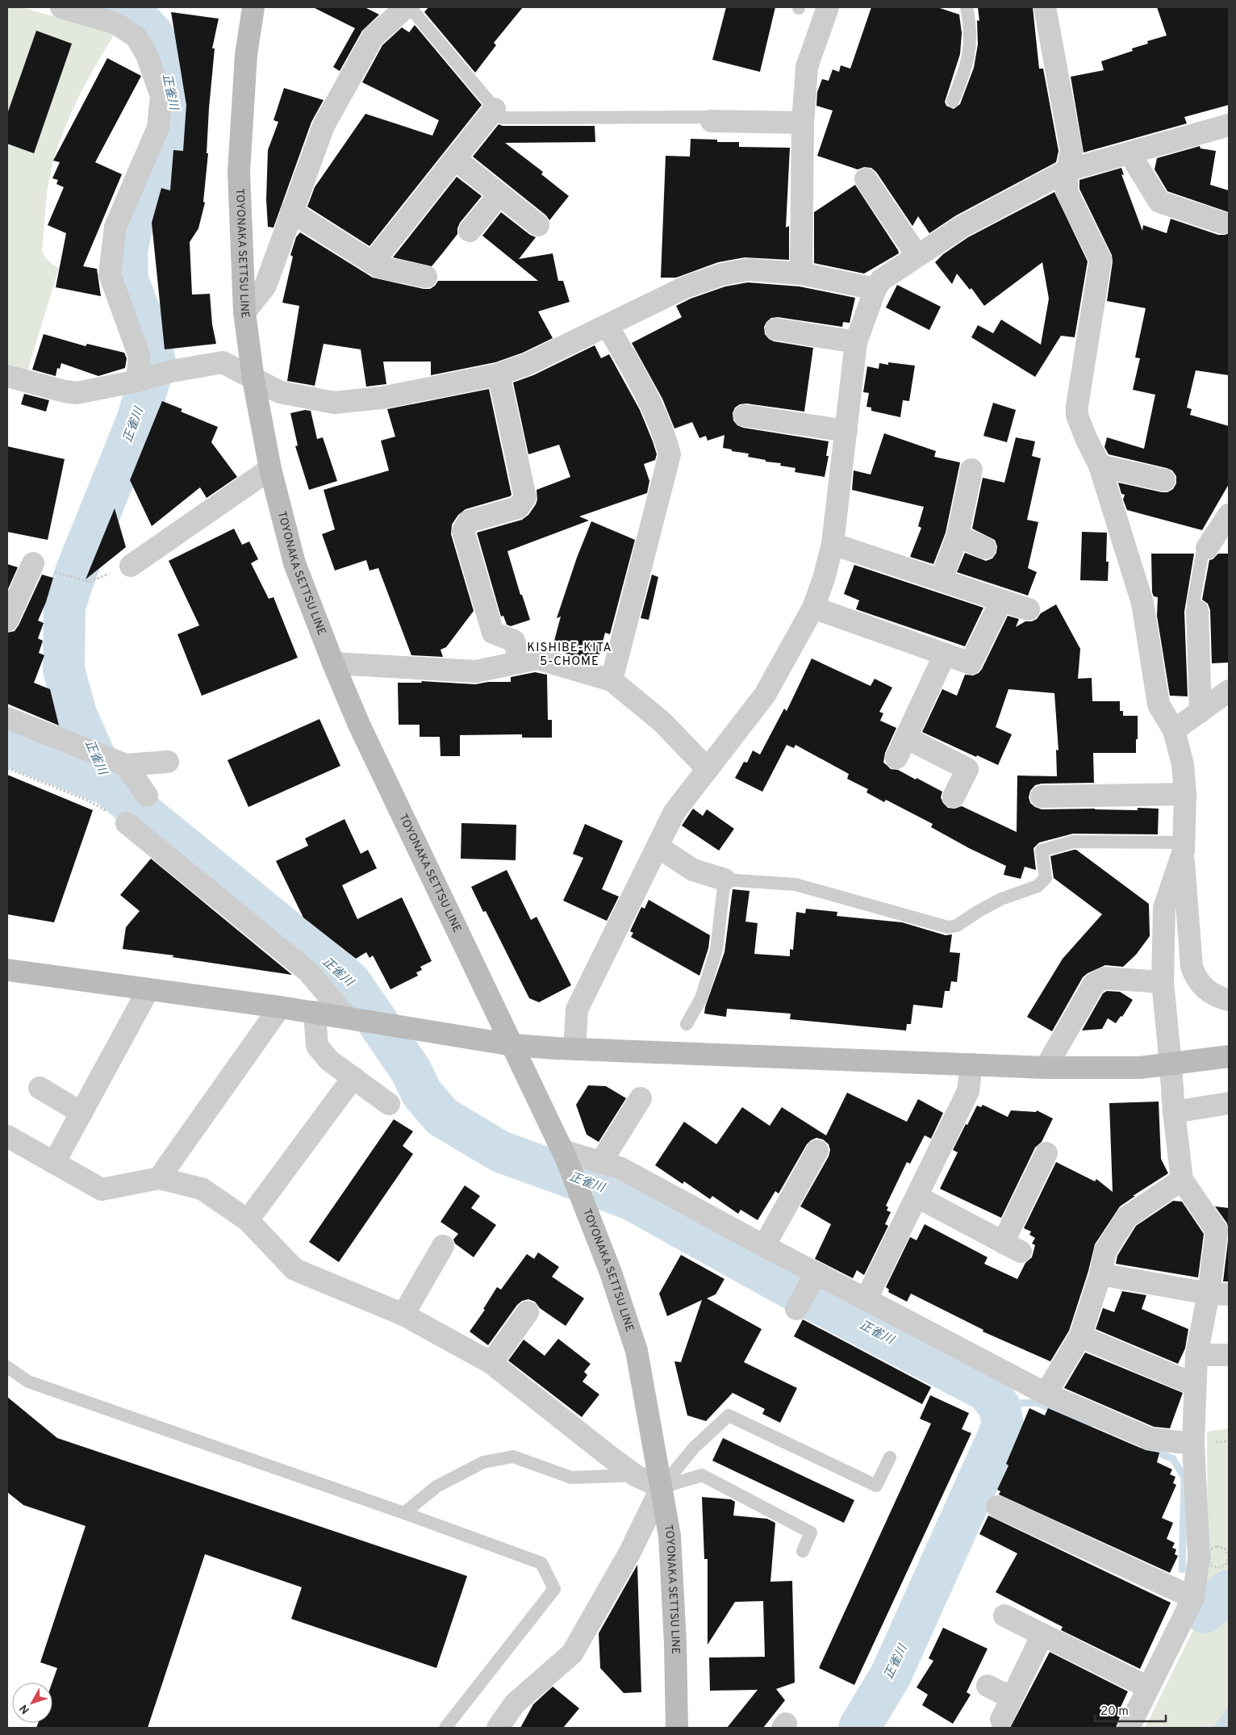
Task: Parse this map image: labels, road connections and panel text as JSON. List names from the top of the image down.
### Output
{
  "streets": {
    "main road": ["TOYONAKA SETTSU LINE"]
  },
  "districts": ["KISHIBE-KITA 5-CHOME"],
  "water": ["正雀川"],
  "scale_bar": "20 m",
  "north": "bottom left"
}
